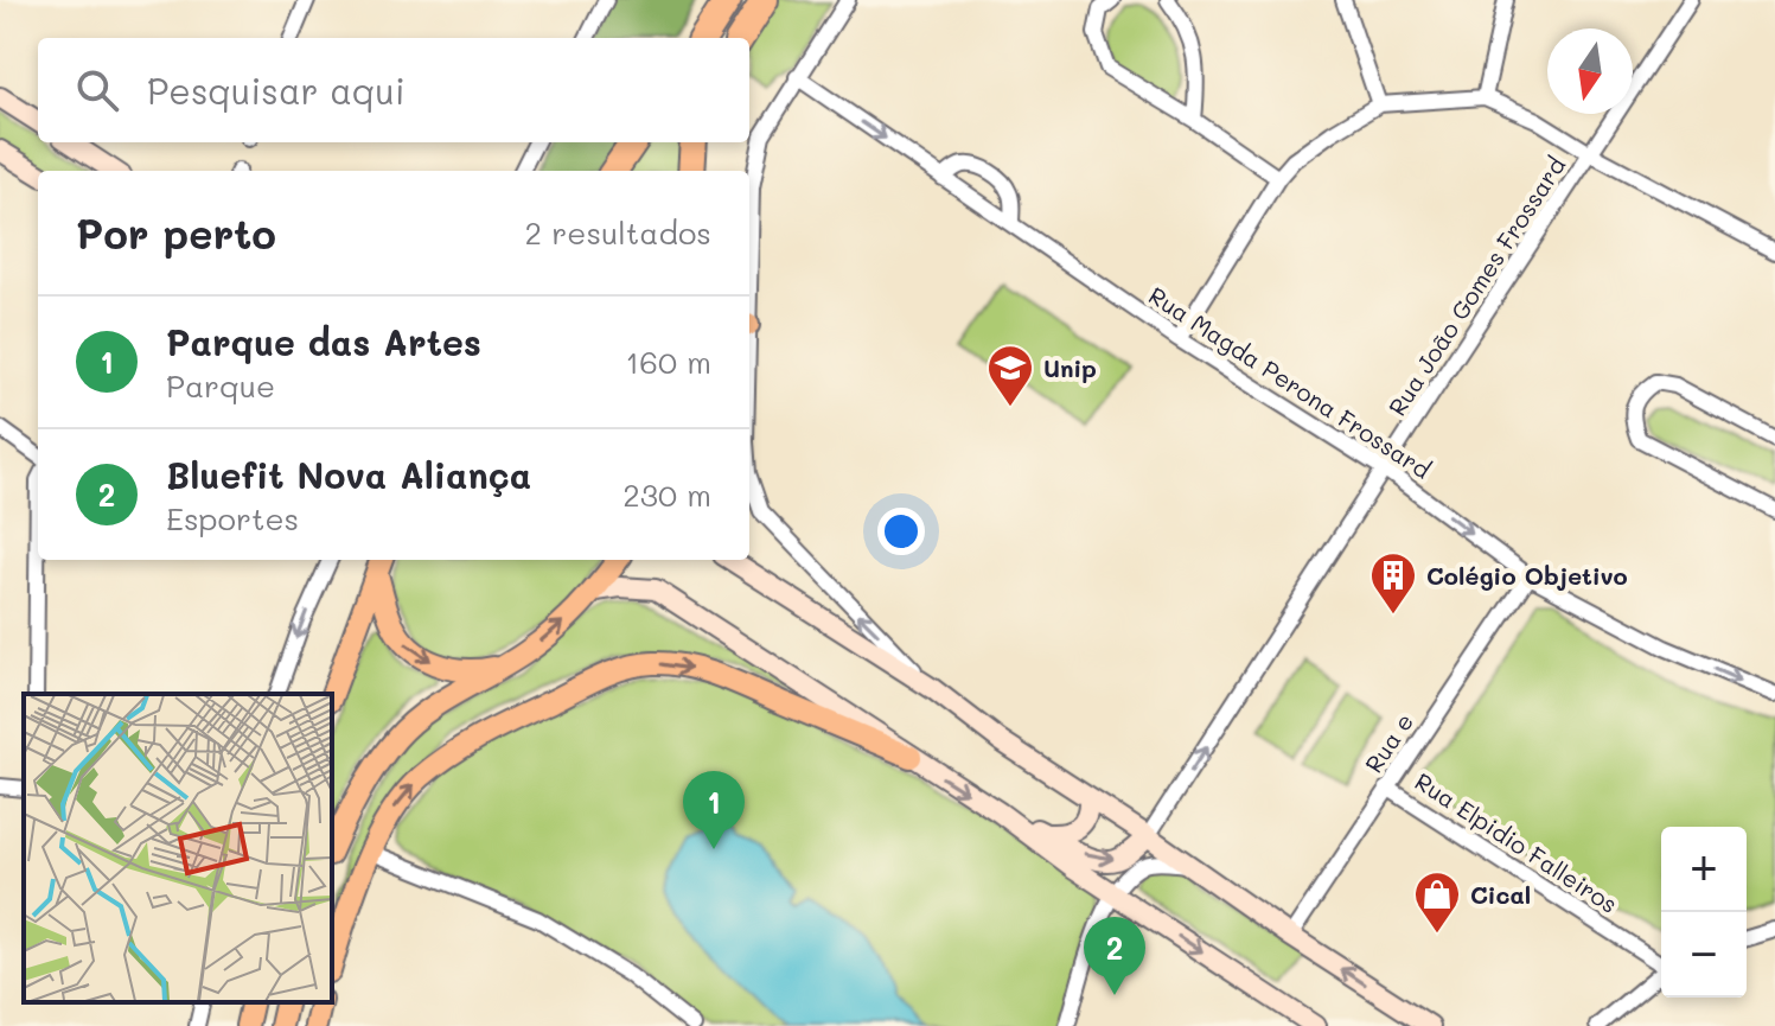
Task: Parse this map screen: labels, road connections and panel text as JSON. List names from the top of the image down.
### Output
{
  "streets": {
    "street": [
      "Rua João Gomes Frossard",
      "Rua Magda Perona Frossard",
      "Rua e",
      "Rua Elpidio Falleiros"
    ]
  },
  "crossings": [
    ["Rua João Gomes Frossard", "Rua Magda Perona Frossard"],
    ["Rua Magda Perona Frossard", "Rua e"],
    ["Rua e", "Rua Elpidio Falleiros"]
  ],
  "one_way": ["Rua João Gomes Frossard", "Rua Magda Perona Frossard"],
  "places": {
    "school or university": ["Unip"],
    "building": ["Colégio Objetivo"],
    "shop": ["Cical"]
  },
  "north": "bottom",
  "page": {
    "search": "Pesquisar aqui",
    "heading": ["Por perto", "2 resultados"],
    "list": [
      {
        "mark": "1",
        "name": "Parque das Artes",
        "note": "Parque",
        "value": "160 m"
      },
      {
        "mark": "2",
        "name": "Bluefit Nova Aliança",
        "note": "Esportes",
        "value": "230 m"
      }
    ],
    "pins": ["1", "2"],
    "map_buttons": ["+", "−"]
  }
}
